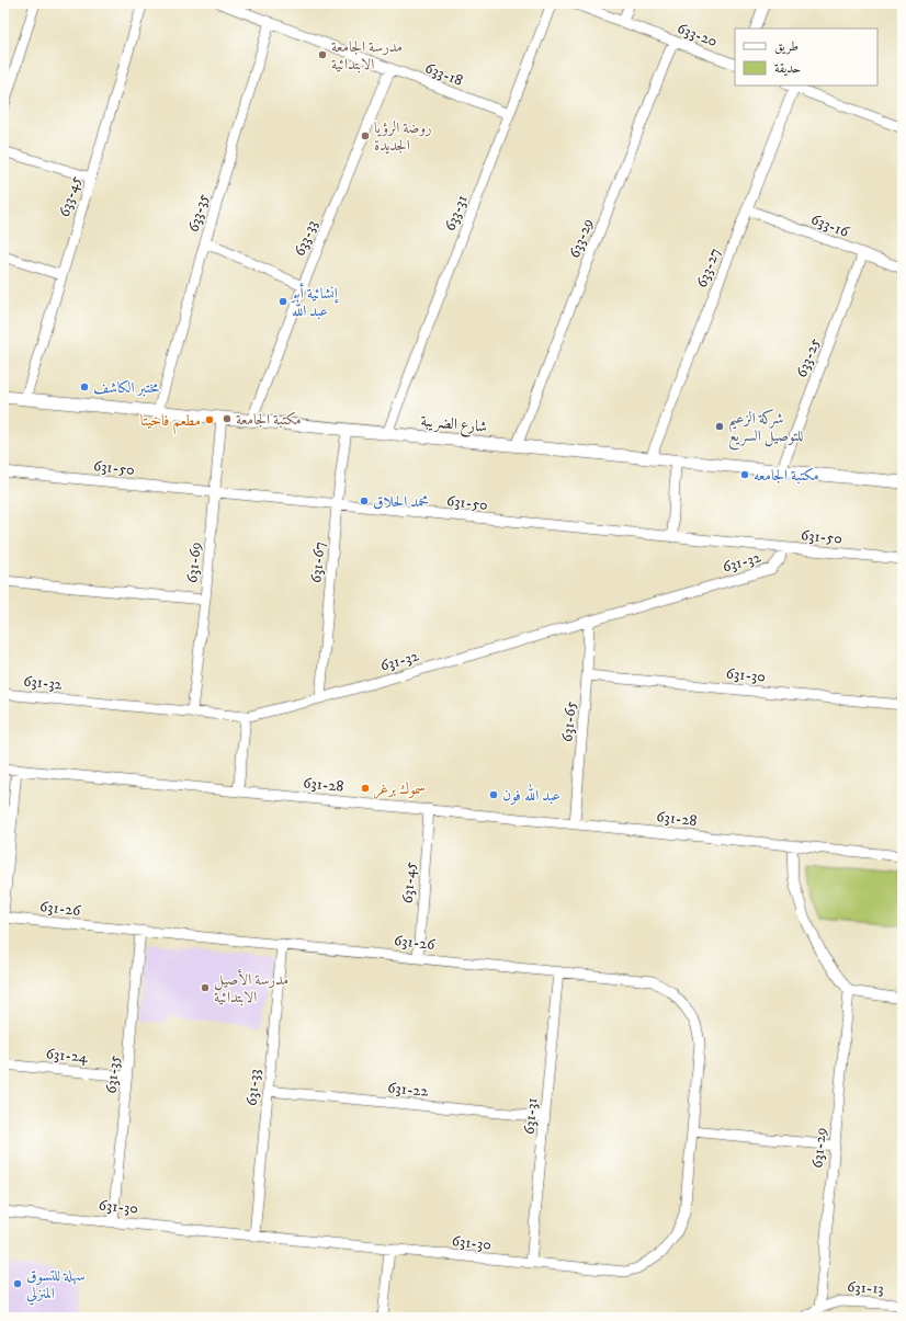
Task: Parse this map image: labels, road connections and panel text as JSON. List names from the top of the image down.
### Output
{
  "streets": {
    "street": [
      "633-20",
      "633-18",
      "633-45",
      "633-35",
      "633-31",
      "633-16",
      "633-33",
      "633-29",
      "633-27",
      "633-25",
      "شارع الضريبة",
      "631-50",
      "631-32",
      "631-69",
      "631-67",
      "631-30",
      "631-65",
      "631-28",
      "631-45",
      "631-26",
      "631-24",
      "631-35",
      "631-33",
      "631-22",
      "631-31",
      "631-29",
      "631-13"
    ]
  },
  "crossings": [
    ["633-20", "633-29"],
    ["633-18", "633-35"],
    ["633-18", "633-31"],
    ["633-18", "633-33"],
    ["633-45", "شارع الضريبة"],
    ["633-35", "شارع الضريبة"],
    ["633-31", "شارع الضريبة"],
    ["633-16", "633-27"],
    ["633-16", "633-25"],
    ["633-33", "شارع الضريبة"],
    ["633-29", "شارع الضريبة"],
    ["633-27", "شارع الضريبة"],
    ["633-25", "شارع الضريبة"],
    ["شارع الضريبة", "631-69"],
    ["شارع الضريبة", "631-67"],
    ["631-50", "631-32"],
    ["631-50", "631-69"],
    ["631-50", "631-67"],
    ["631-32", "631-69"],
    ["631-32", "631-67"],
    ["631-32", "631-65"],
    ["631-30", "631-65"],
    ["631-30", "631-26"],
    ["631-30", "631-35"],
    ["631-30", "631-33"],
    ["631-30", "631-31"],
    ["631-65", "631-28"],
    ["631-28", "631-45"],
    ["631-45", "631-26"],
    ["631-26", "631-35"],
    ["631-26", "631-33"],
    ["631-26", "631-31"],
    ["631-24", "631-35"],
    ["631-33", "631-22"],
    ["631-22", "631-31"],
    ["631-29", "631-13"]
  ],
  "places": [
    "مدرسة الجامعة الابتدائية",
    "روضة الرؤيا الجديدة",
    "إنشائية أبو عبد الله",
    "مختبر الكاشف",
    "مكتبة الجامعة",
    "مطعم فاخيتا",
    "شركة الزعيم للتوصيل السريع",
    "مكتبة الجامعه",
    "محمد الحلاق",
    "سموك برغر",
    "عبد الله فون",
    "مدرسة الأصيل الابتدائية",
    "سهلة للتسوق المنزلي"
  ],
  "legend": ["طريق", "حديقة"]
}
